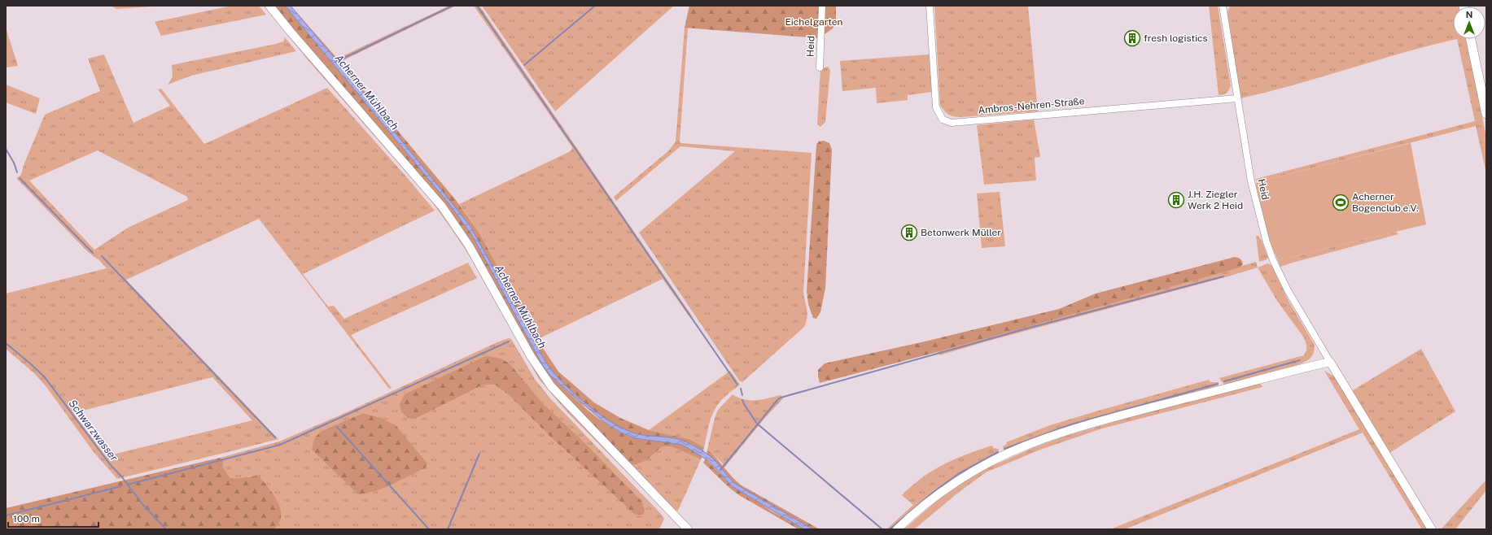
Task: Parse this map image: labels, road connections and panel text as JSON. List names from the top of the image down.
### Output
{
  "streets": {
    "street": ["Heid", "Ambros-Nehren-Straße"]
  },
  "crossings": [
    ["Heid", "Ambros-Nehren-Straße"]
  ],
  "water": ["Acherner Mühlbach", "Schwarzwasser"],
  "parks": ["Eichelgarten"],
  "places": {
    "building": ["fresh logistics", "J.H. Ziegler Werk 2 Heid", "Betonwerk Müller"],
    "sports": ["Acherner Bogenclub e.V."]
  },
  "scale_bar": "100 m",
  "north": "top"
}
